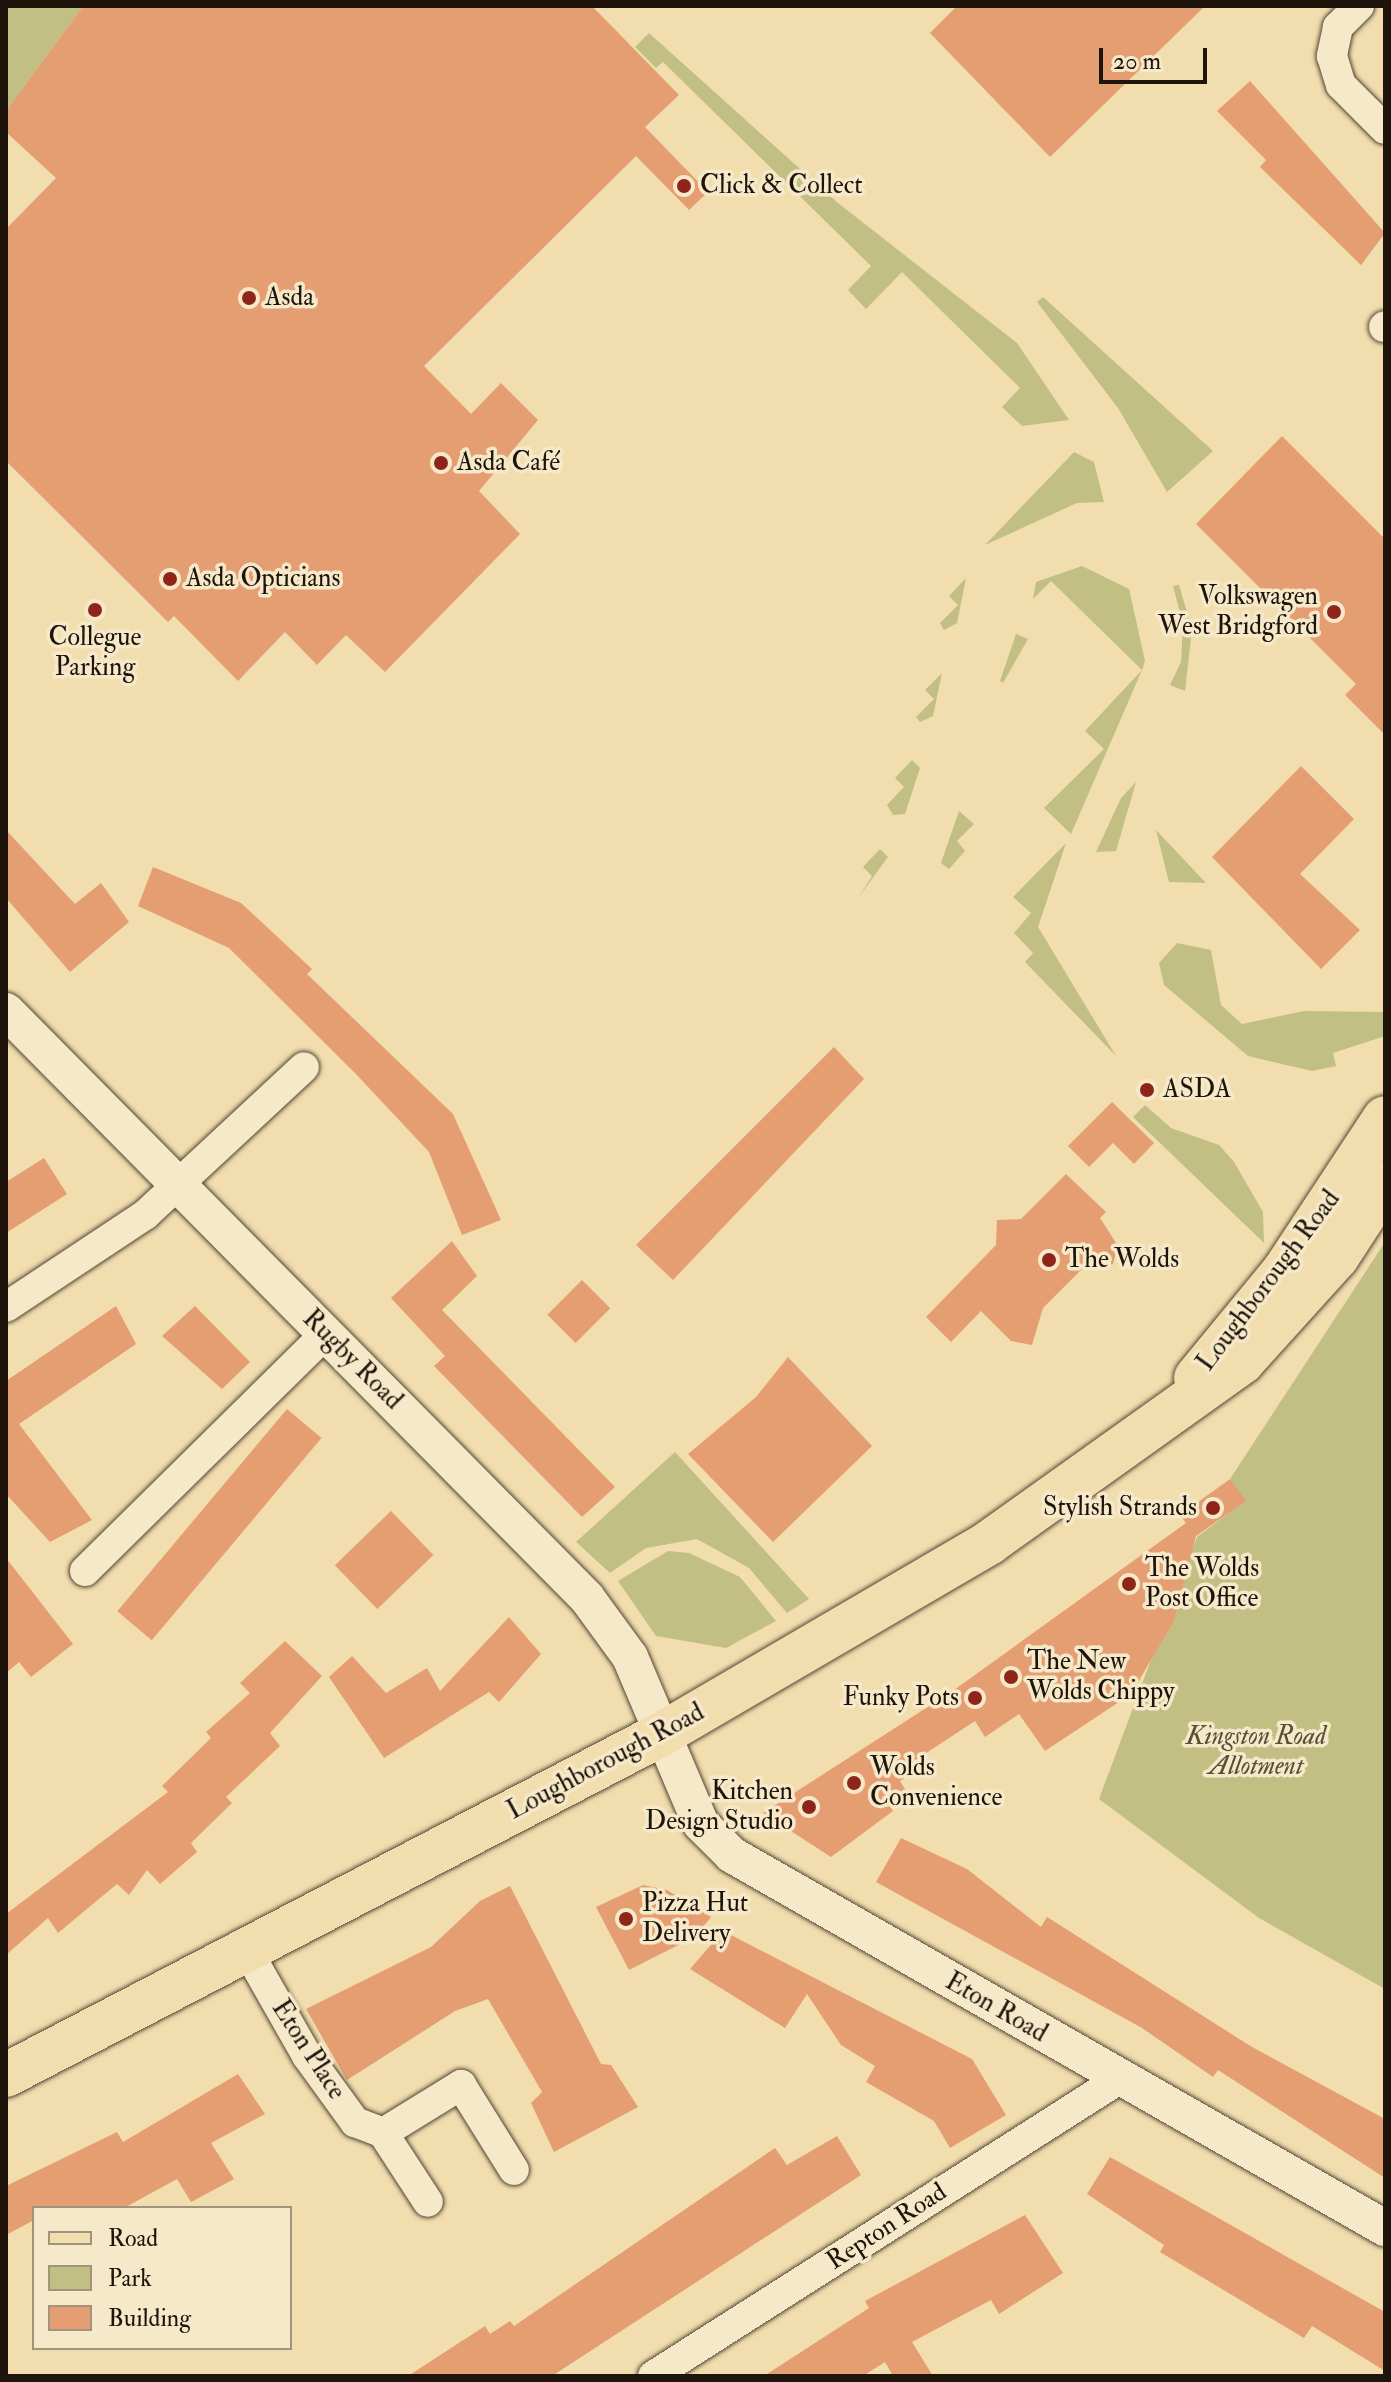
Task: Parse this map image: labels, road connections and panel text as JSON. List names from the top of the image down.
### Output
{
  "streets": {
    "main road": ["Loughborough Road"],
    "street": [
      "Rugby Road",
      "Eton Road",
      "Eton Place",
      "Repton Road"
    ]
  },
  "crossings": [
    ["Loughborough Road", "Rugby Road"],
    ["Loughborough Road", "Eton Road"],
    ["Loughborough Road", "Eton Place"],
    ["Rugby Road", "Eton Road"],
    ["Eton Road", "Repton Road"]
  ],
  "parks": ["Kingston Road Allotment"],
  "places": [
    "Click & Collect",
    "Asda",
    "Asda Café",
    "Asda Opticians",
    "Collegue Parking",
    "Volkswagen West Bridgford",
    "ASDA",
    "The Wolds",
    "Stylish Strands",
    "The Wolds Post Office",
    "The New Wolds Chippy",
    "Funky Pots",
    "Wolds Convenience",
    "Kitchen Design Studio",
    "Pizza Hut Delivery"
  ],
  "legend": ["Road", "Park", "Building"],
  "scale_bar": "20 m"
}
